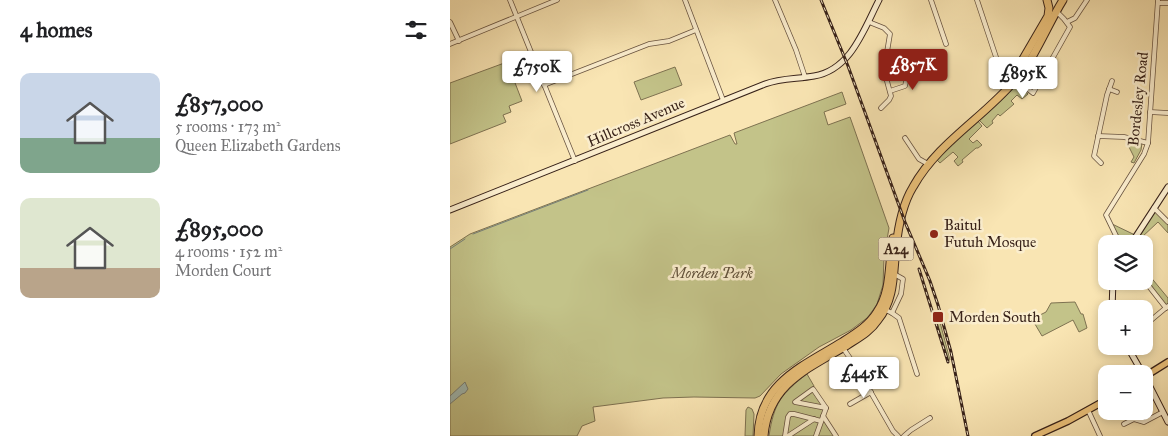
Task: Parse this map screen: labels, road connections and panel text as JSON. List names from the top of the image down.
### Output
{
  "streets": {
    "highway": ["A24"],
    "street": ["Bordesley Road", "Hillcross Avenue"]
  },
  "parks": ["Morden Park"],
  "places": {
    "other": ["Baitul Futuh Mosque"],
    "transit": ["Morden South"]
  },
  "page": {
    "heading": "4 homes",
    "price": [
      "£857K",
      "£750K",
      "£895K",
      "£445K"
    ],
    "list": [
      {
        "name": "£857,000",
        "note": "5 rooms · 173 m² · Queen Elizabeth Gardens"
      },
      {
        "name": "£895,000",
        "note": "4 rooms · 152 m² · Morden Court"
      }
    ],
    "map_buttons": ["+", "−"]
  }
}
